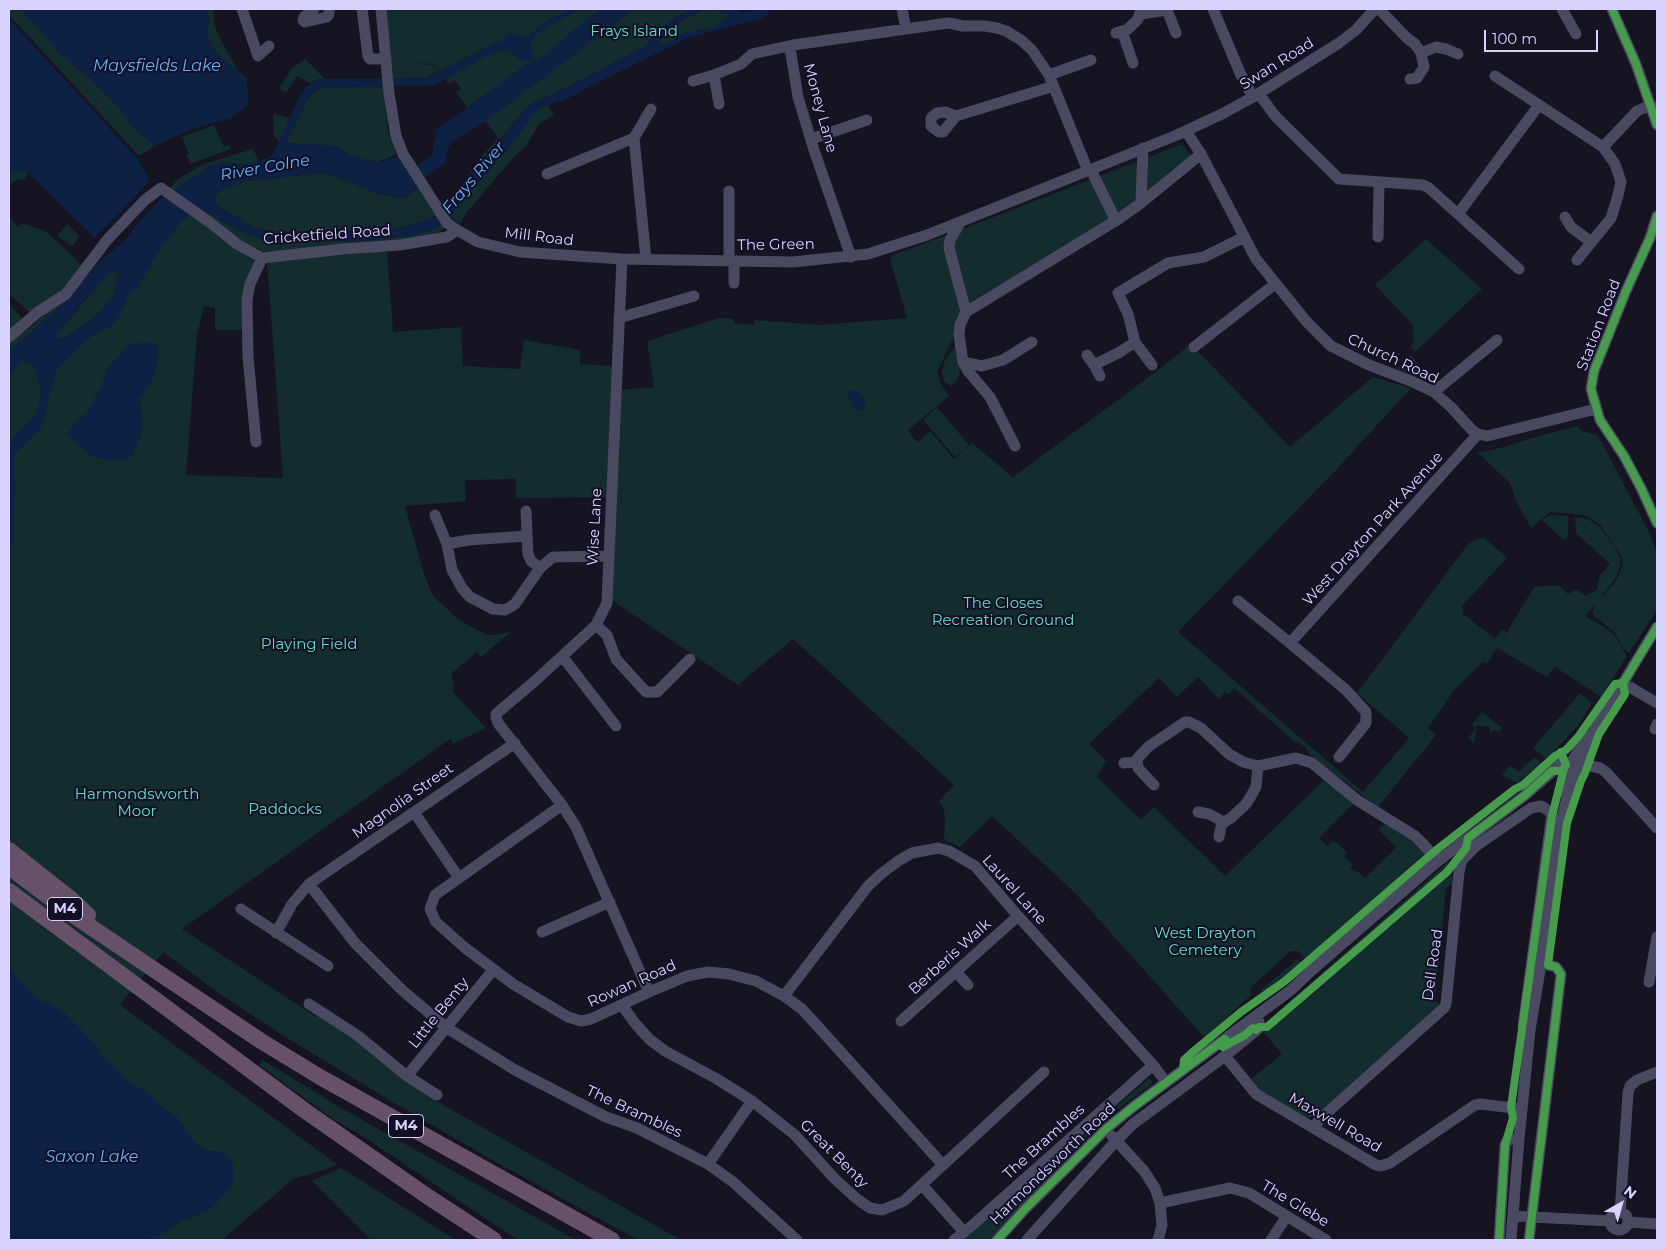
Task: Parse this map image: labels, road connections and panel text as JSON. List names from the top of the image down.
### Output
{
  "streets": {
    "highway": ["M4"],
    "street": [
      "Swan Road",
      "Money Lane",
      "Cricketfield Road",
      "Mill Road",
      "The Green",
      "Station Road",
      "Church Road",
      "Wise Lane",
      "West Drayton Park Avenue",
      "Magnolia Street",
      "Laurel Lane",
      "Berberis Walk",
      "Dell Road",
      "Rowan Road",
      "Little Benty",
      "The Brambles",
      "Maxwell Road",
      "Great Benty",
      "Harmondsworth Road",
      "The Glebe"
    ]
  },
  "crossings": [
    ["Swan Road", "The Green"],
    ["Swan Road", "Church Road"],
    ["Money Lane", "The Green"],
    ["Cricketfield Road", "Mill Road"],
    ["Mill Road", "The Green"],
    ["Mill Road", "Wise Lane"],
    ["The Green", "Church Road"],
    ["The Green", "Wise Lane"],
    ["Church Road", "West Drayton Park Avenue"],
    ["Wise Lane", "Magnolia Street"],
    ["Laurel Lane", "Berberis Walk"],
    ["Laurel Lane", "Rowan Road"],
    ["Laurel Lane", "The Brambles"],
    ["Laurel Lane", "Harmondsworth Road"],
    ["Dell Road", "Maxwell Road"],
    ["Dell Road", "Harmondsworth Road"],
    ["Rowan Road", "Little Benty"],
    ["Rowan Road", "Great Benty"],
    ["Little Benty", "The Brambles"]
  ],
  "water": [
    "Maysfields Lake",
    "River Colne",
    "Frays River",
    "Saxon Lake"
  ],
  "parks": [
    "Frays Island",
    "The Closes Recreation Ground",
    "Playing Field",
    "Harmondsworth Moor",
    "Paddocks",
    "West Drayton Cemetery"
  ],
  "scale_bar": "100 m",
  "north": "top right"
}
